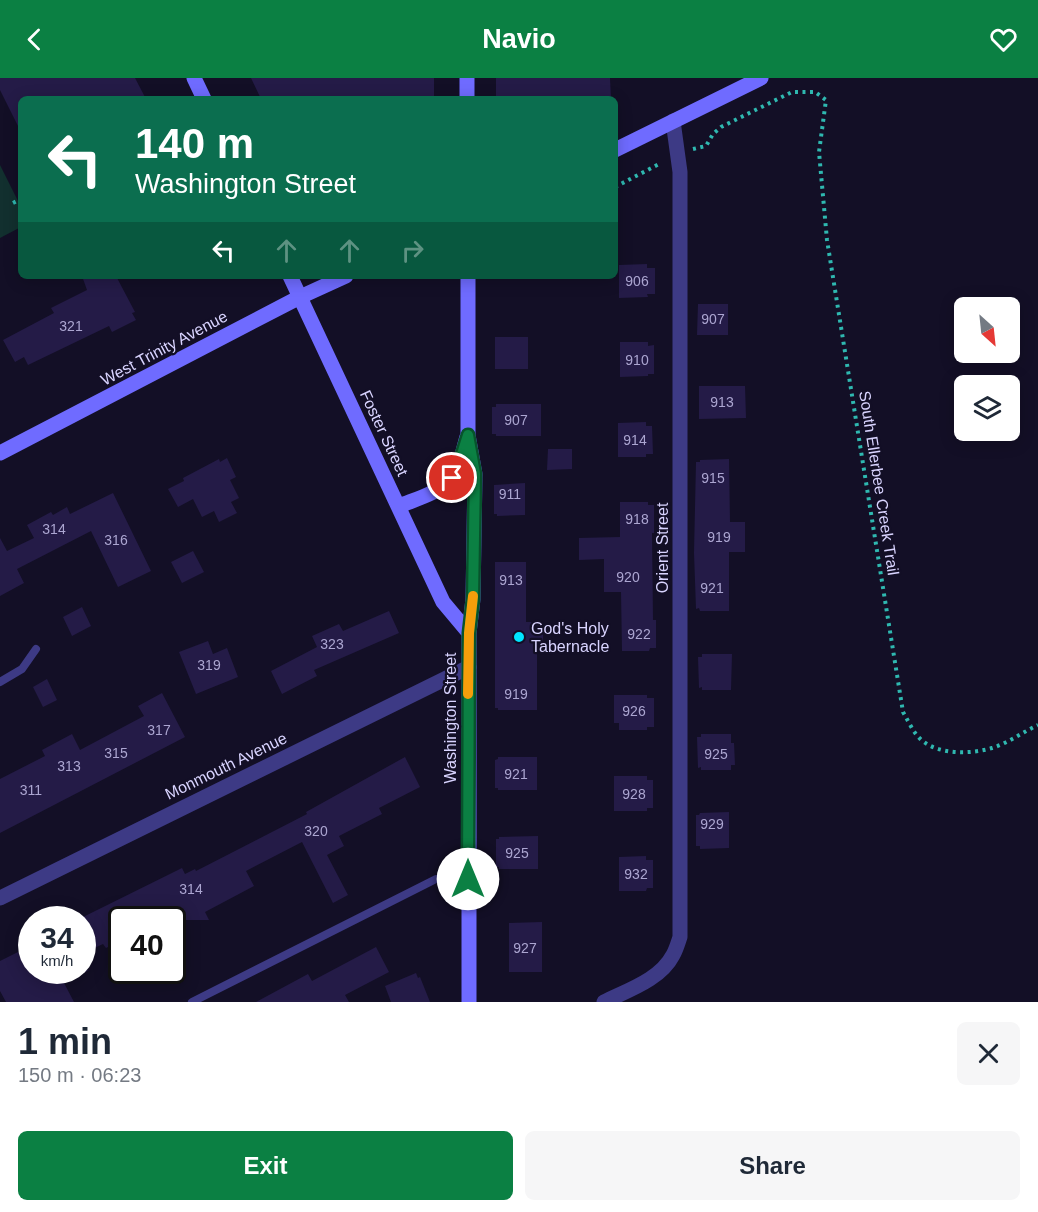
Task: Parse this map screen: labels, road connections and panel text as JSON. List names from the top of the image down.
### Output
{
  "streets": {
    "street": [
      "West Trinity Avenue",
      "Foster Street",
      "Orient Street",
      "Washington Street",
      "Monmouth Avenue"
    ],
    "path": ["South Ellerbee Creek Trail"]
  },
  "crossings": [
    ["West Trinity Avenue", "Foster Street"],
    ["Foster Street", "Washington Street"],
    ["Washington Street", "Monmouth Avenue"]
  ],
  "places": ["God's Holy Tabernacle"],
  "house_numbers": [
    "906",
    "907",
    "321",
    "910",
    "913",
    "907",
    "914",
    "915",
    "911",
    "918",
    "314",
    "919",
    "316",
    "920",
    "913",
    "921",
    "922",
    "323",
    "319",
    "919",
    "926",
    "317",
    "315",
    "925",
    "313",
    "921",
    "311",
    "928",
    "929",
    "320",
    "925",
    "932",
    "314",
    "927"
  ],
  "north": "bottom right",
  "page": {
    "header": "Navio",
    "turn": ["140 m", "Washington Street"],
    "speed": "34 km/h",
    "limit": "40",
    "heading": ["1 min", "150 m · 06:23"],
    "buttons": ["Exit", "Share"]
  }
}
